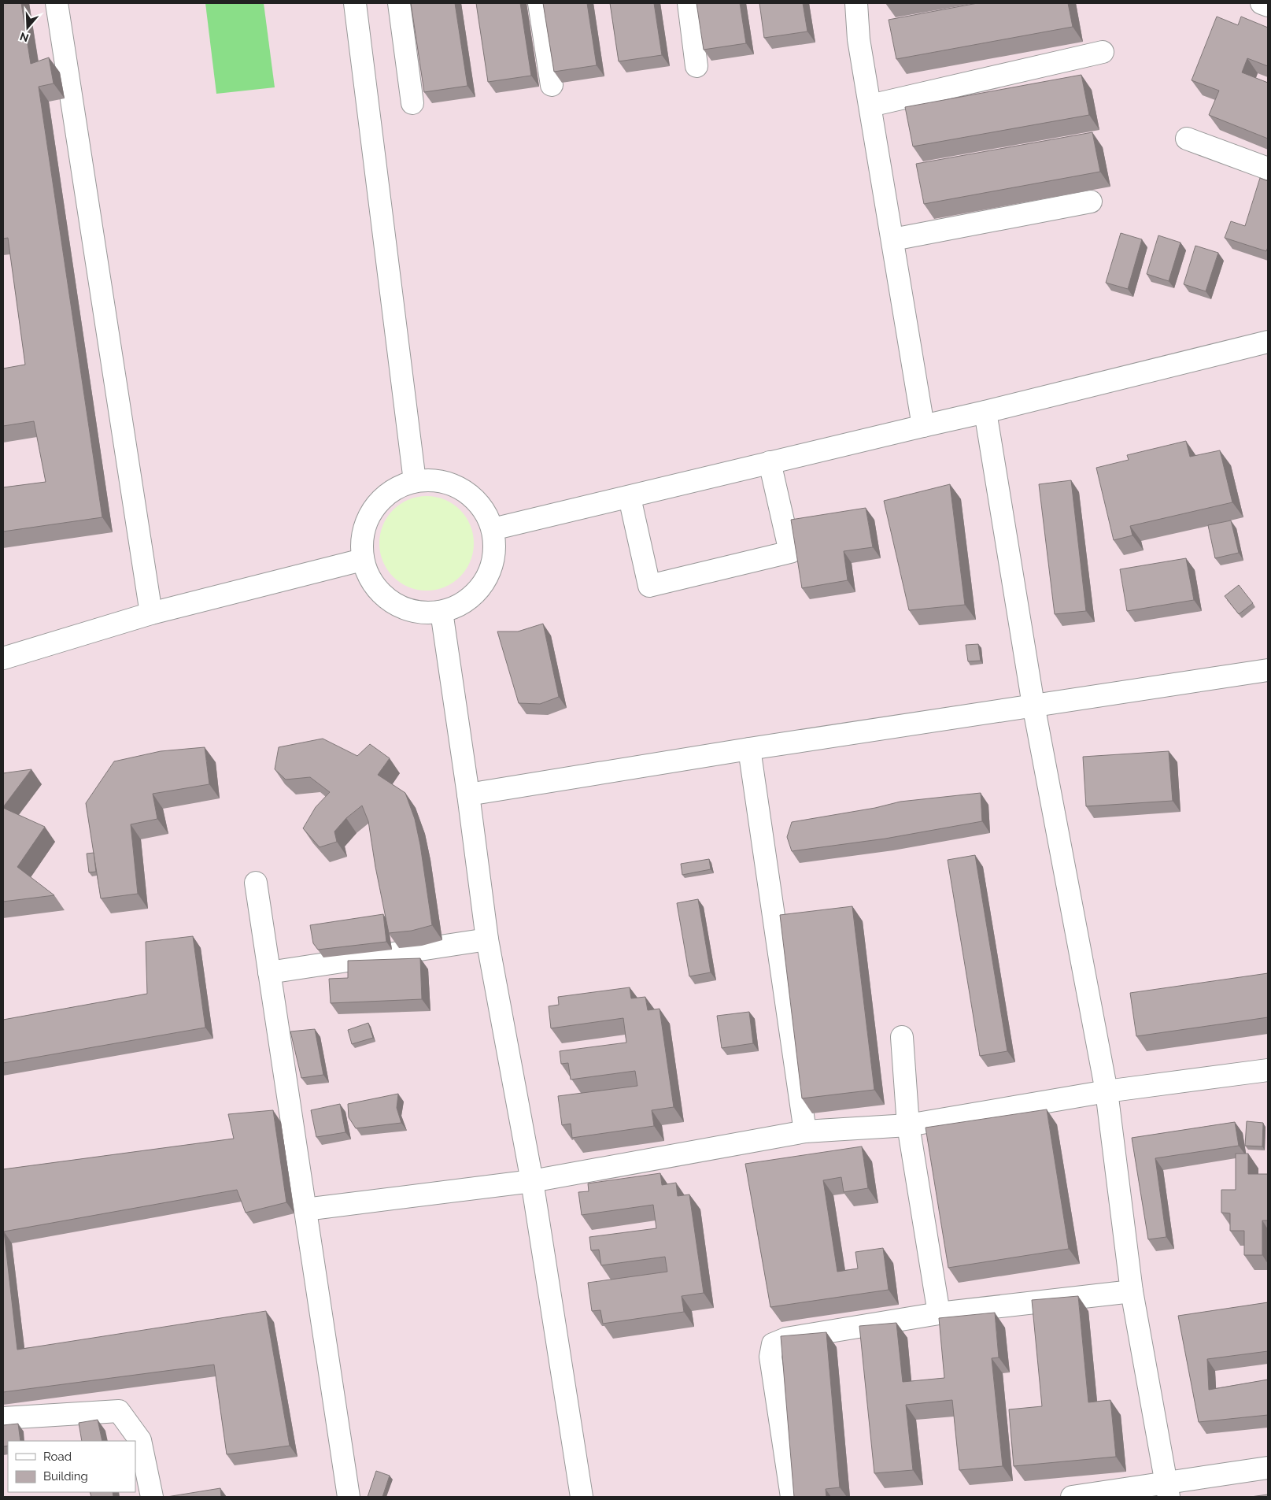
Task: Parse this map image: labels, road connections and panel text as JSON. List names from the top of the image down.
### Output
{
  "legend": ["Road", "Building"],
  "north": "bottom"
}
